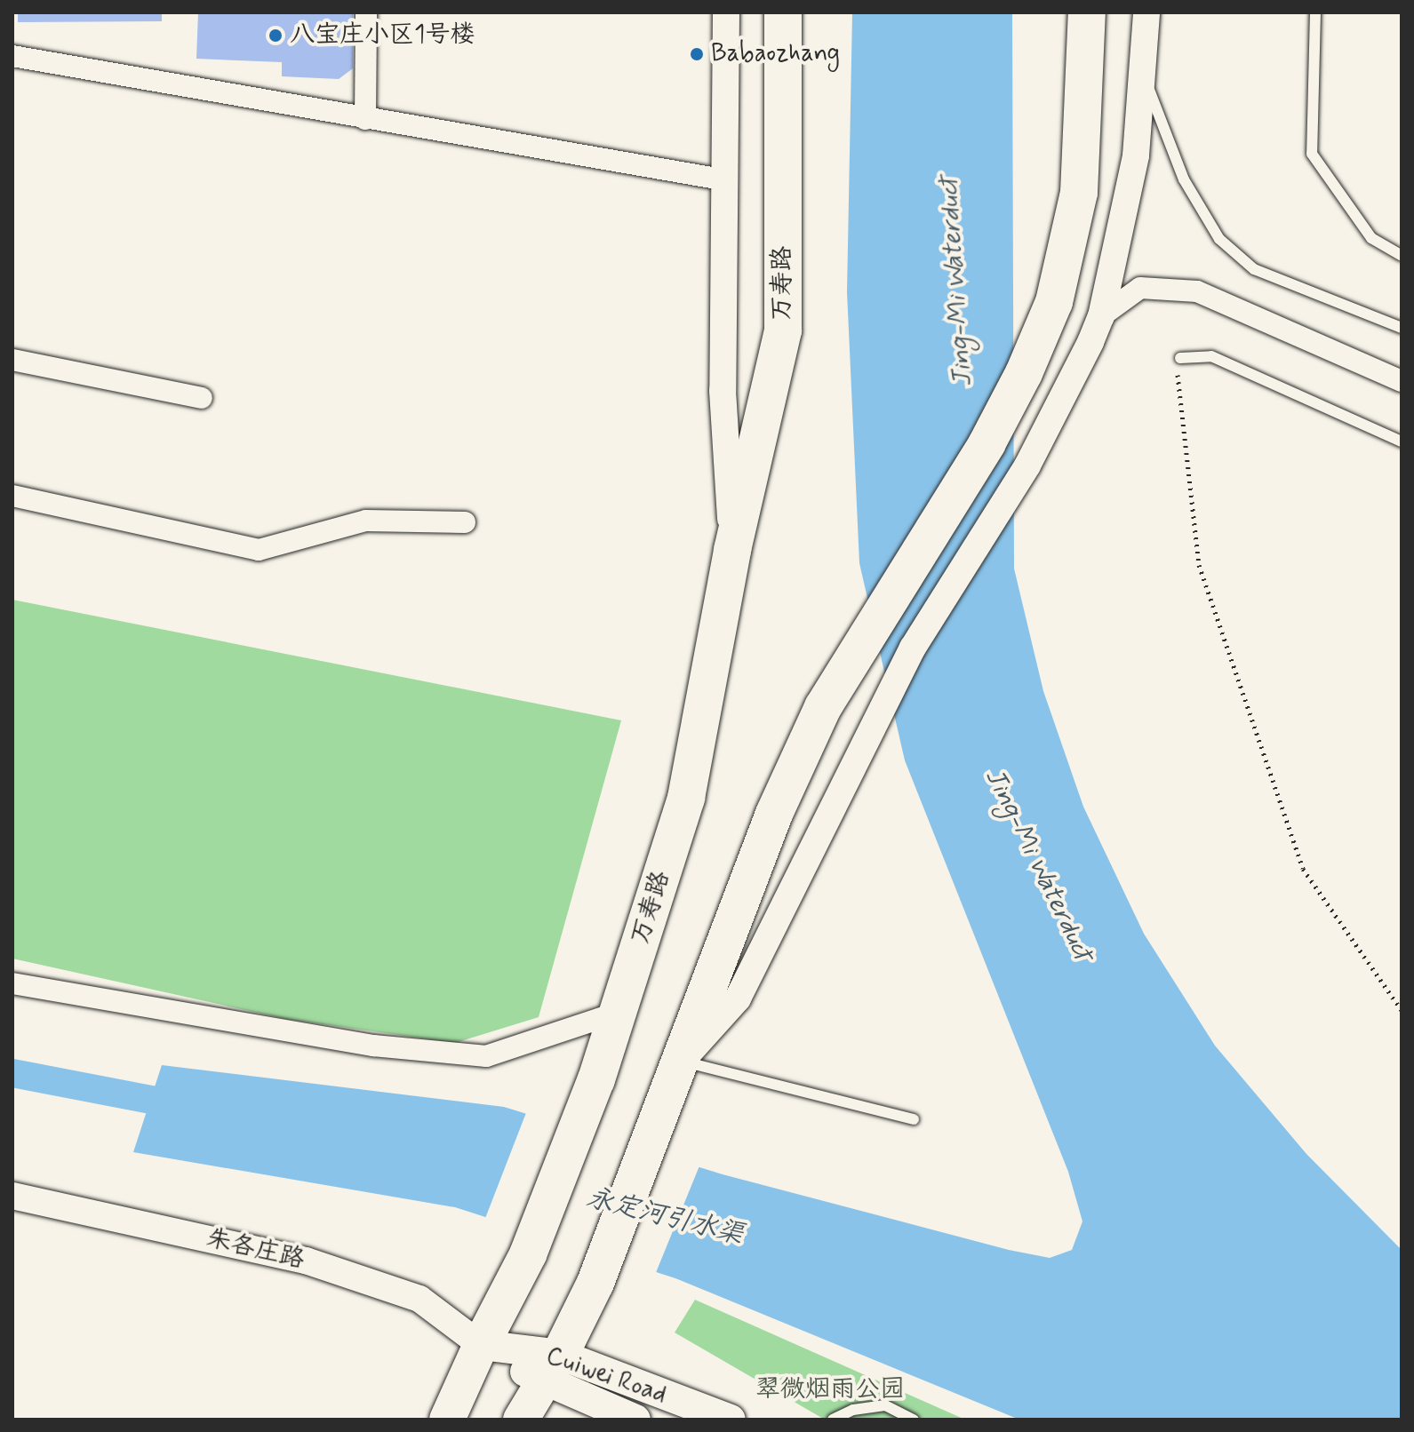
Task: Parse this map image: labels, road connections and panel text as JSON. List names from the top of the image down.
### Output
{
  "streets": {
    "highway": ["万寿路"],
    "main road": ["Cuiwei Road"],
    "street": ["朱各庄路"]
  },
  "crossings": [
    ["万寿路", "朱各庄路"],
    ["万寿路", "Cuiwei Road"],
    ["朱各庄路", "Cuiwei Road"]
  ],
  "water": ["Jing-Mi Waterduct", "永定河引水渠"],
  "parks": ["翠微烟雨公园"],
  "places": ["八宝庄小区1号楼", "Babaozhang"]
}
